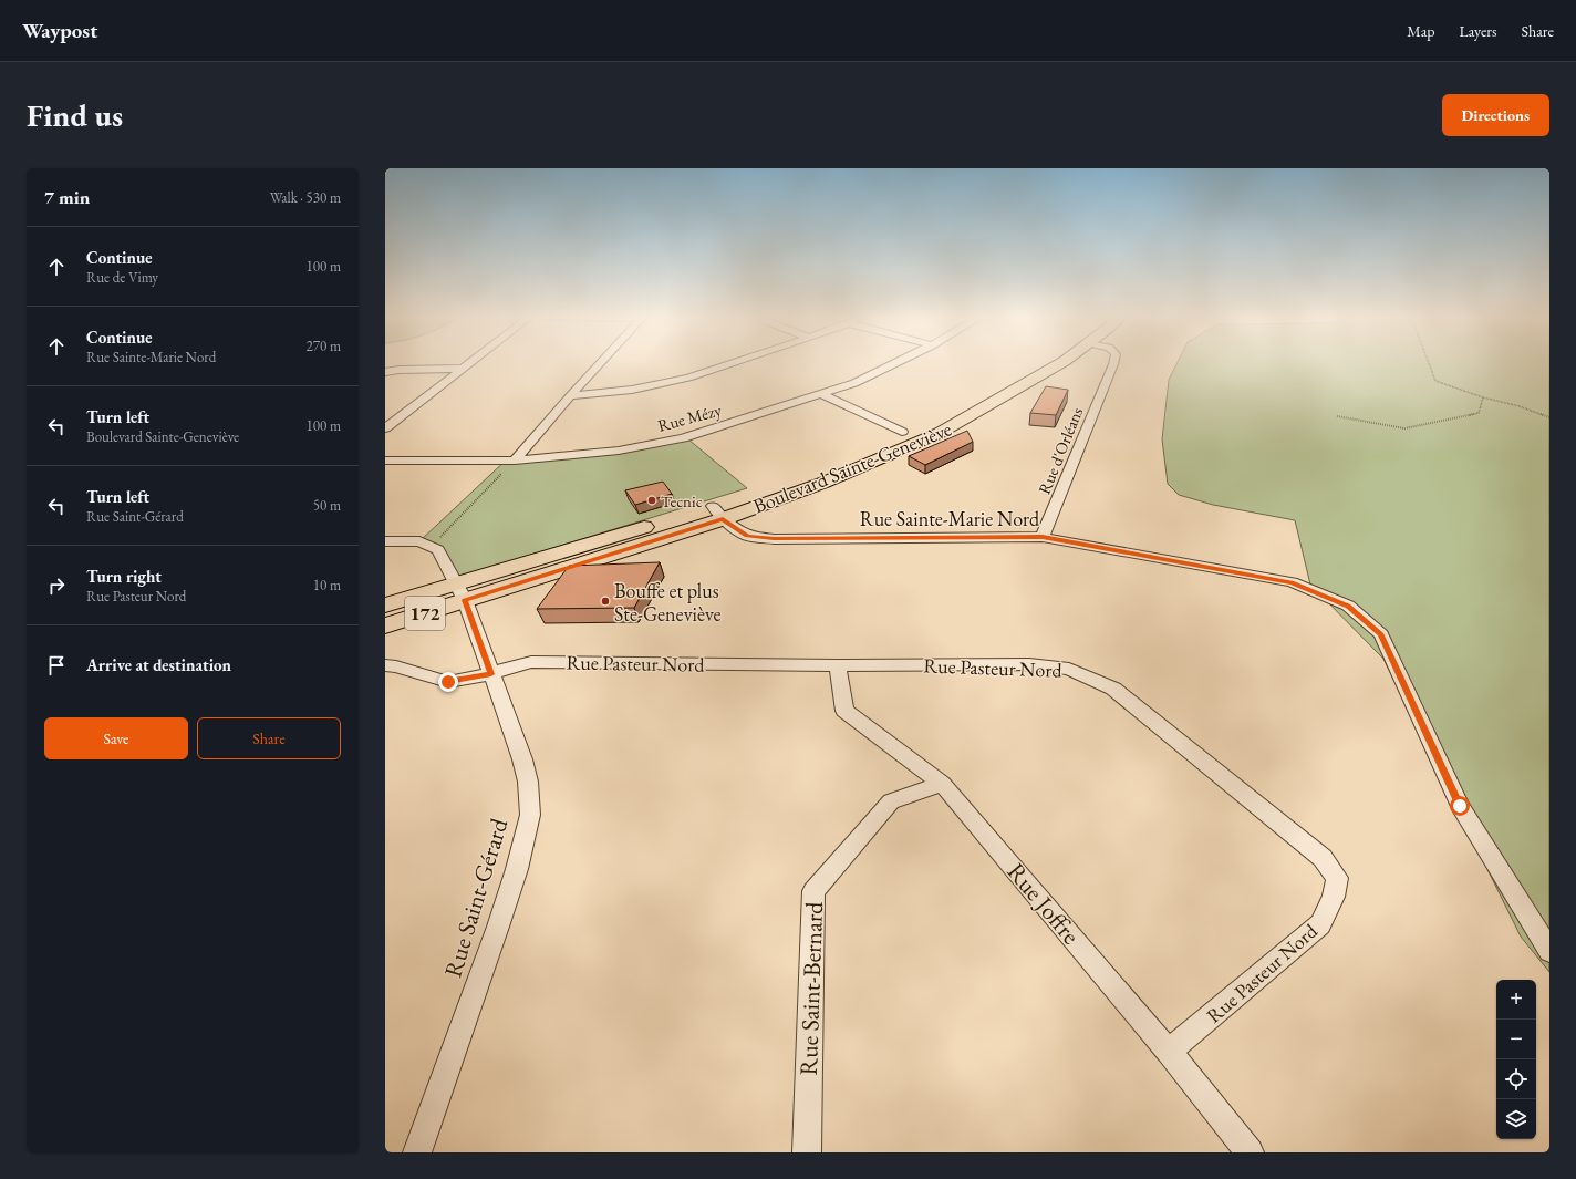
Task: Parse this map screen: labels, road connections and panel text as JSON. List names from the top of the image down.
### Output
{
  "streets": {
    "main road": ["Boulevard Sainte-Geneviève", "172"],
    "street": [
      "Rue Mézy",
      "Rue d'Orléans",
      "Rue Sainte-Marie Nord",
      "Rue Pasteur Nord",
      "Rue Saint-Gérard",
      "Rue Joffre",
      "Rue Saint-Bernard"
    ]
  },
  "crossings": [
    ["Rue d'Orléans", "Rue Sainte-Marie Nord"],
    ["Boulevard Sainte-Geneviève", "Rue Sainte-Marie Nord"],
    ["Boulevard Sainte-Geneviève", "Rue Saint-Gérard"],
    ["Rue Pasteur Nord", "Rue Saint-Gérard"],
    ["Rue Pasteur Nord", "Rue Joffre"],
    ["Rue Joffre", "Rue Saint-Bernard"]
  ],
  "places": ["Tecnic", "Bouffe et plus Ste-Geneviève"],
  "page": {
    "header": "Waypost",
    "nav": ["Map", "Layers", "Share"],
    "buttons": [
      "Directions",
      ["Save", "Share"]
    ],
    "title": "Find us",
    "heading": ["7 min", "Walk · 530 m"],
    "list": [
      ["Continue", "Rue de Vimy", "100 m"],
      ["Continue", "Rue Sainte-Marie Nord", "270 m"],
      ["Turn left", "Boulevard Sainte-Geneviève", "100 m"],
      ["Turn left", "Rue Saint-Gérard", "50 m"],
      ["Turn right", "Rue Pasteur Nord", "10 m"],
      "Arrive at destination"
    ],
    "map_buttons": ["+", "−"]
  }
}
